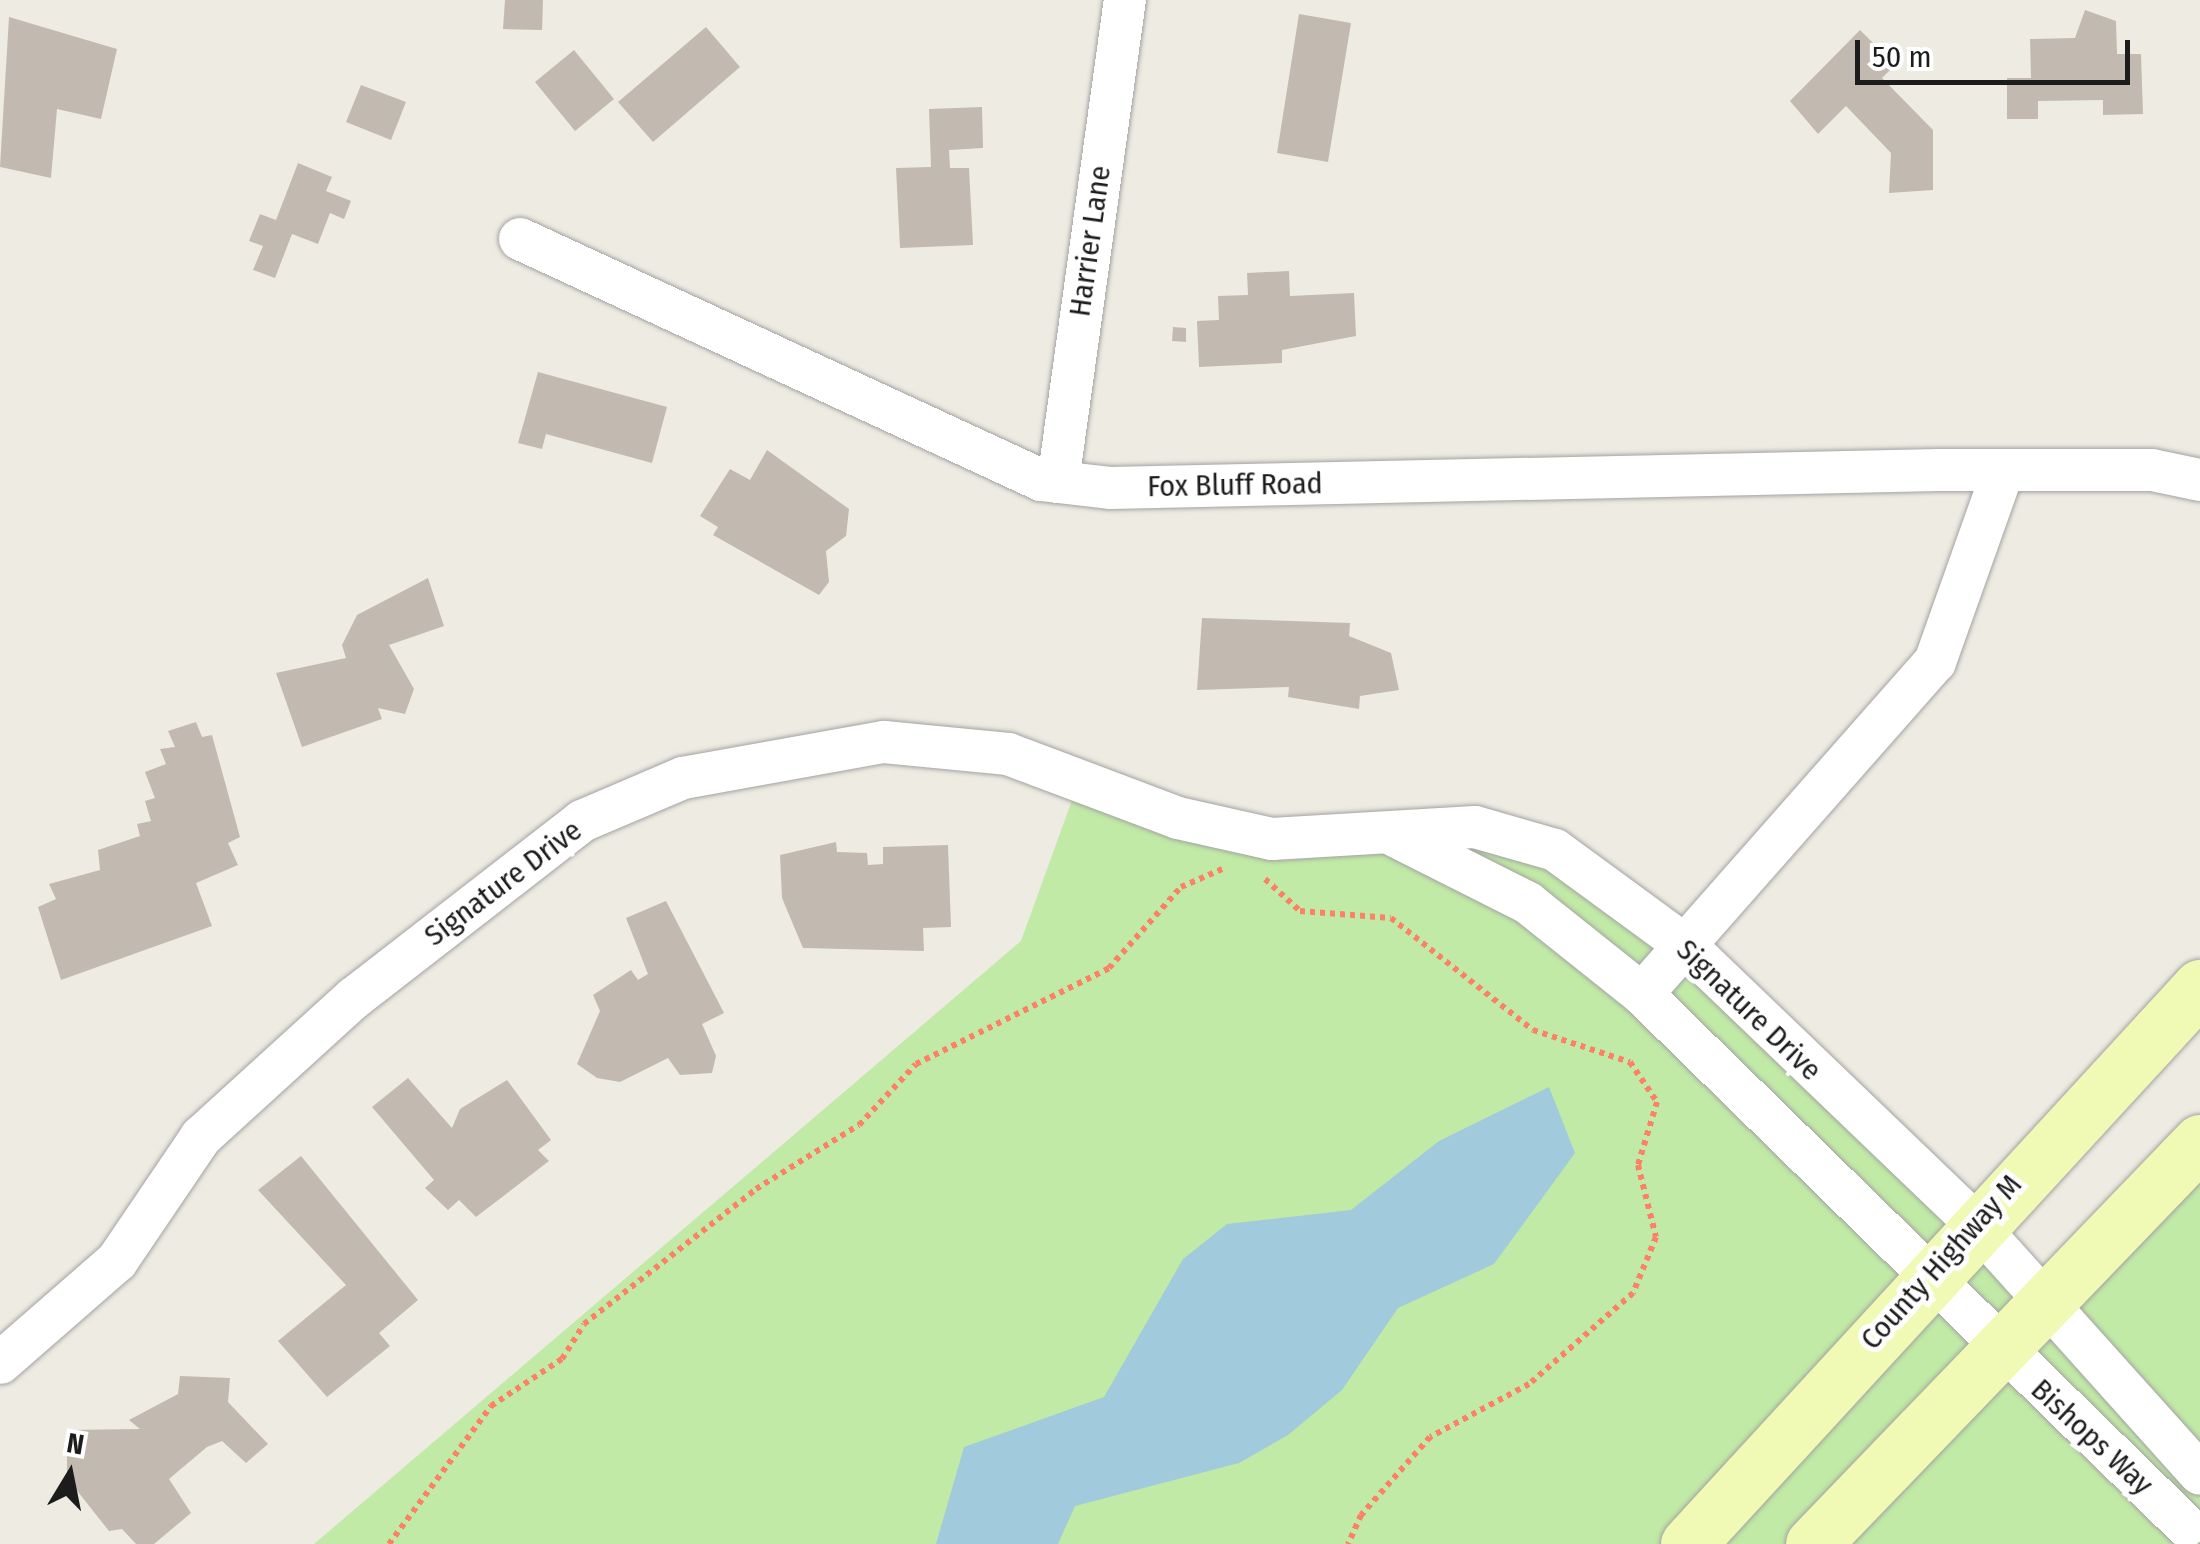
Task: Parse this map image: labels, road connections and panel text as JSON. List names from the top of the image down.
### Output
{
  "streets": {
    "main road": ["County Highway M"],
    "street": [
      "Harrier Lane",
      "Fox Bluff Road",
      "Signature Drive",
      "Bishops Way"
    ]
  },
  "crossings": [
    ["Harrier Lane", "Fox Bluff Road"],
    ["Signature Drive", "County Highway M"],
    ["Signature Drive", "Bishops Way"]
  ],
  "scale_bar": "50 m",
  "north": "top"
}
